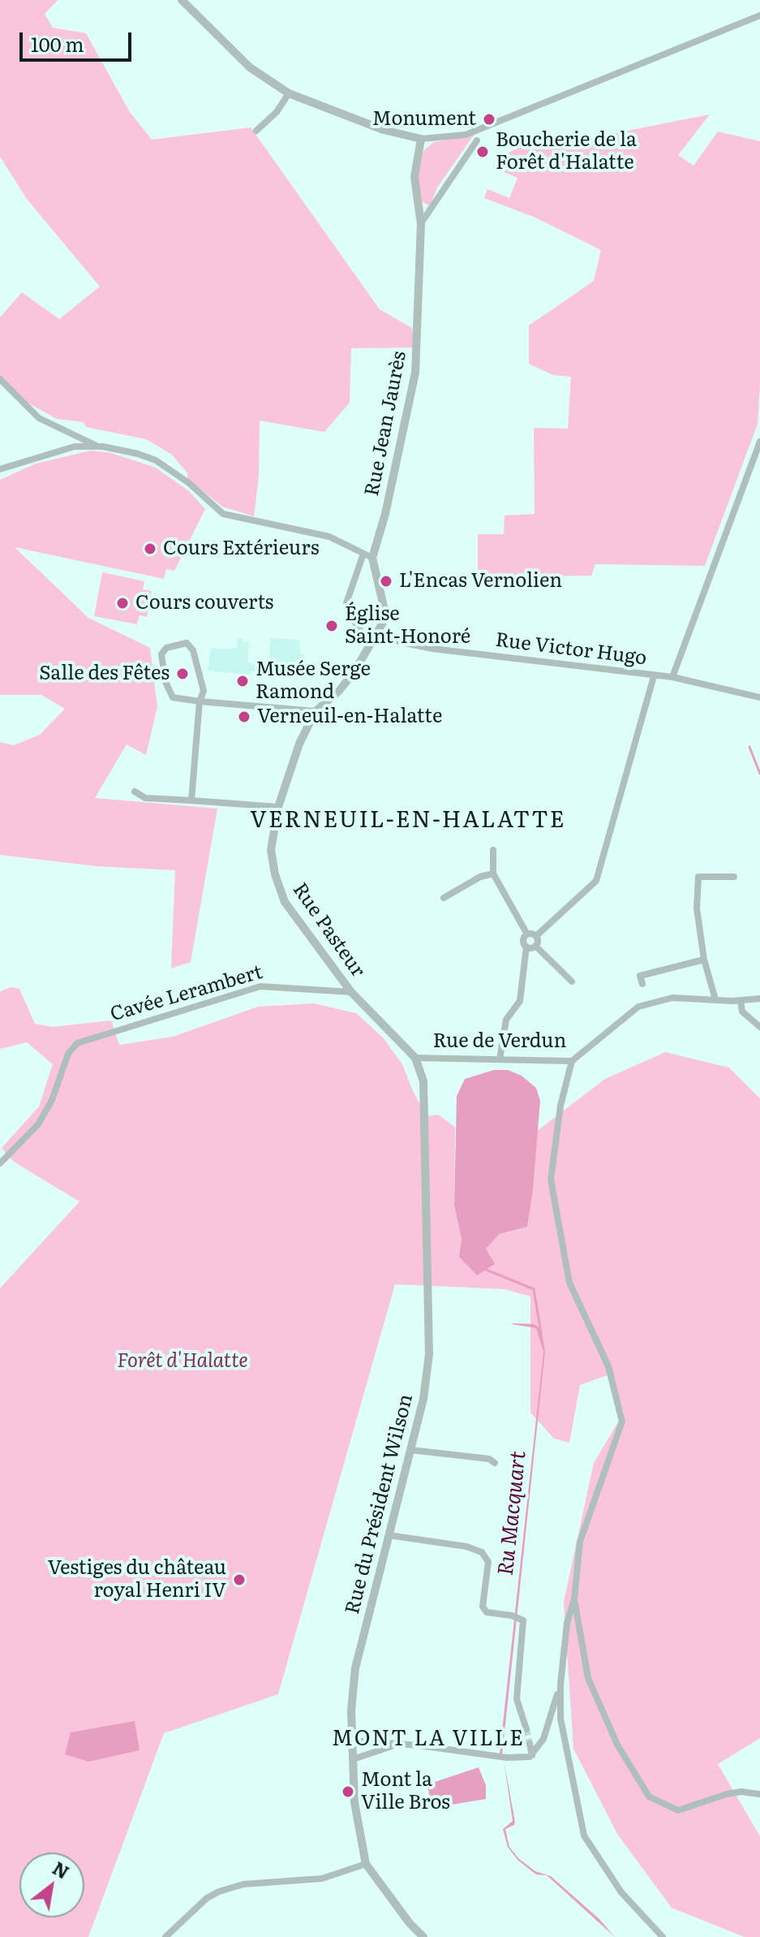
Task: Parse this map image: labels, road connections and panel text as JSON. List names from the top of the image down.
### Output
{
  "streets": {
    "street": [
      "Rue Jean Jaurès",
      "Rue Victor Hugo",
      "Rue Pasteur",
      "Cavée Lerambert",
      "Rue de Verdun",
      "Rue du Président Wilson"
    ]
  },
  "crossings": [
    ["Rue Victor Hugo", "Rue Pasteur"],
    ["Rue Pasteur", "Cavée Lerambert"],
    ["Rue Pasteur", "Rue de Verdun"],
    ["Rue Pasteur", "Rue du Président Wilson"],
    ["Rue de Verdun", "Rue du Président Wilson"]
  ],
  "districts": ["VERNEUIL-EN-HALATTE", "MONT LA VILLE"],
  "water": ["Ru Macquart"],
  "parks": ["Forêt d'Halatte"],
  "places": [
    "Monument",
    "Boucherie de la Forêt d'Halatte",
    "Cours Extérieurs",
    "L'Encas Vernolien",
    "Cours couverts",
    "Église Saint-Honoré",
    "Salle des Fêtes",
    "Musée Serge Ramond",
    "Verneuil-en-Halatte",
    "Vestiges du château royal Henri IV",
    "Mont la Ville Bros"
  ],
  "scale_bar": "100 m",
  "north": "top right"
}
